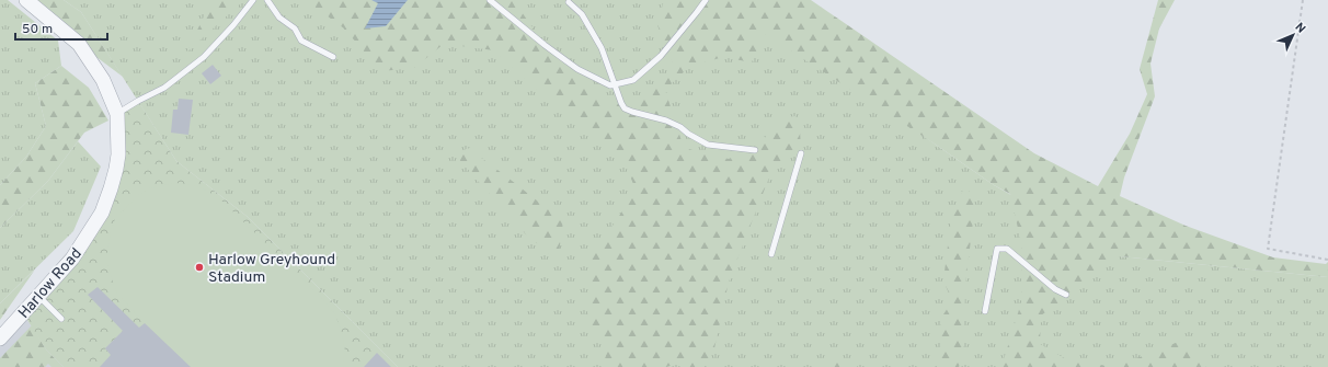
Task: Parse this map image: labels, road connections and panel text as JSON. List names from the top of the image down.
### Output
{
  "streets": {
    "street": ["Harlow Road"]
  },
  "places": ["Harlow Greyhound Stadium"],
  "scale_bar": "50 m",
  "north": "top right"
}
